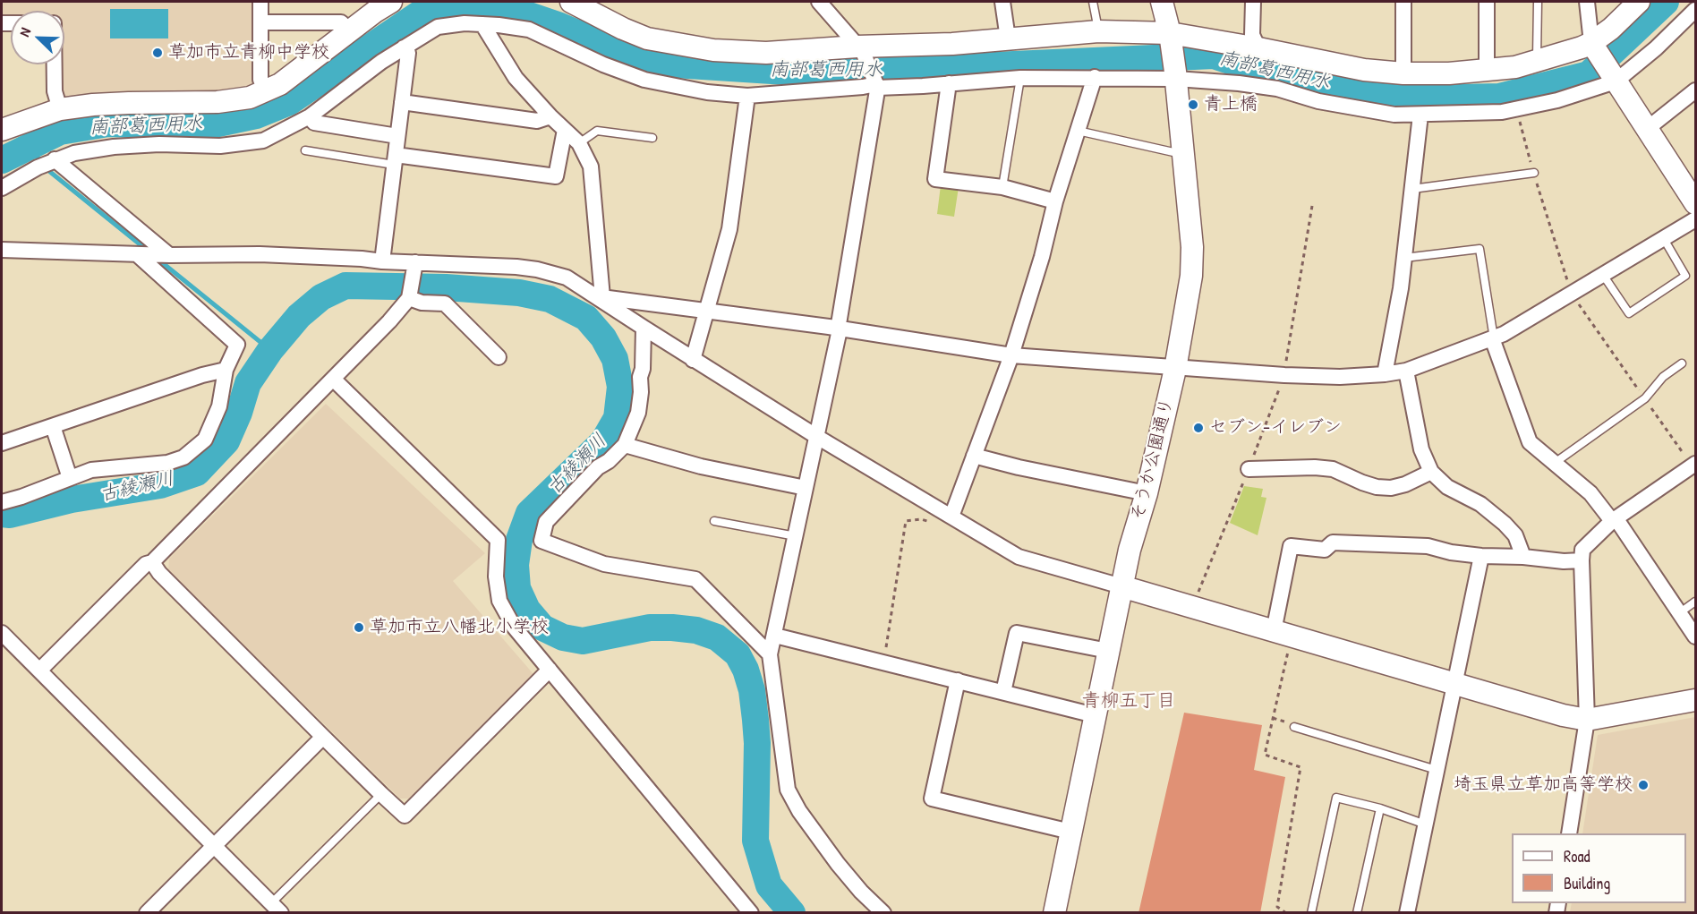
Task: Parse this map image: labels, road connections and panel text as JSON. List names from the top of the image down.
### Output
{
  "streets": {
    "street": ["そうか公園通り"]
  },
  "districts": ["青柳五丁目"],
  "water": ["南部葛西用水", "古綾瀬川"],
  "places": [
    "草加市立青柳中学校",
    "青上橋",
    "セブン-イレブン",
    "草加市立八幡北小学校",
    "埼玉県立草加高等学校"
  ],
  "legend": ["Road", "Building"],
  "north": "top left"
}
